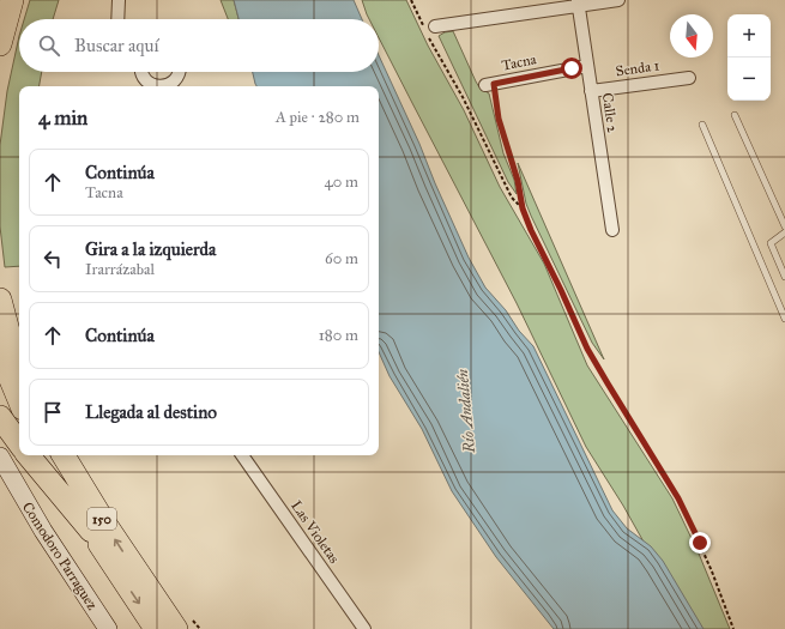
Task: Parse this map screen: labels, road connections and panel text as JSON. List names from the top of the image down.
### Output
{
  "streets": {
    "highway": ["150"],
    "street": [
      "Tacna",
      "Senda 1",
      "Calle 2",
      "Las Violetas",
      "Comodoro Parraguez"
    ]
  },
  "crossings": [
    ["Tacna", "Calle 2"],
    ["Senda 1", "Calle 2"]
  ],
  "water": ["Río Andalién"],
  "north": "bottom",
  "page": {
    "map_buttons": ["+", "−"],
    "search": "Buscar aquí",
    "heading": ["4 min", "A pie · 280 m"],
    "list": [
      ["Continúa", "Tacna", "40 m"],
      ["Gira a la izquierda", "Irarrázabal", "60 m"],
      ["Continúa", "180 m"],
      "Llegada al destino"
    ]
  }
}
